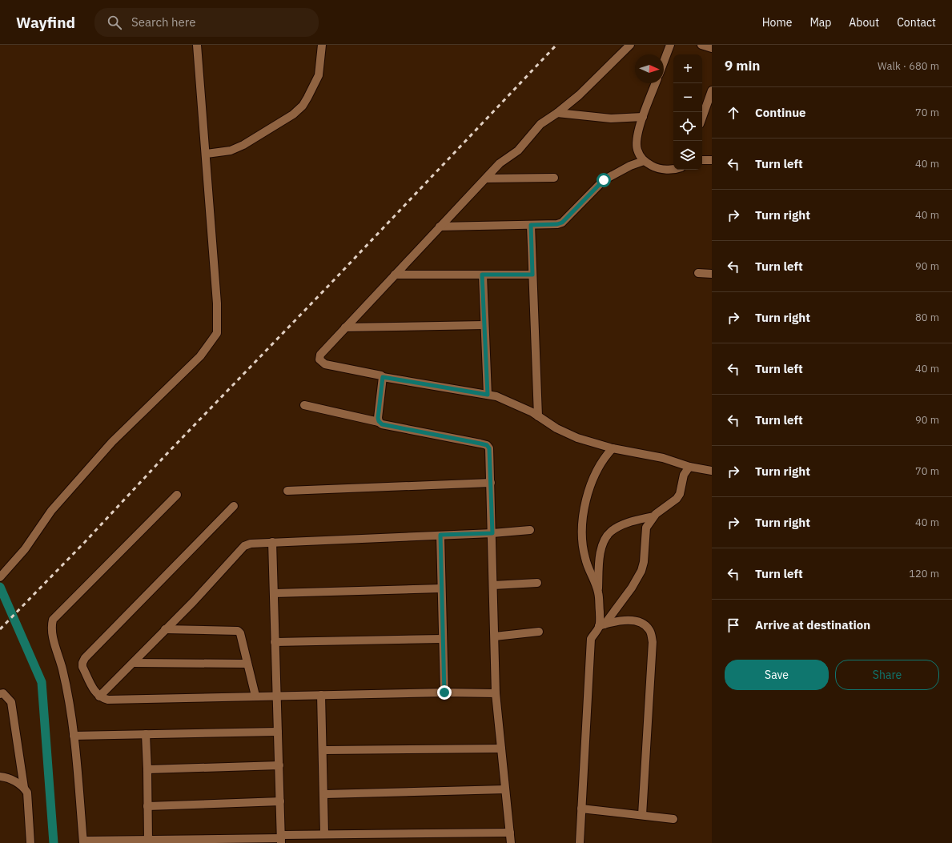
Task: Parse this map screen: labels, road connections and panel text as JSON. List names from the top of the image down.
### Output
{
  "north": "right",
  "page": {
    "header": "Wayfind",
    "search": "Search here",
    "nav": [
      "Home",
      "Map",
      "About",
      "Contact"
    ],
    "heading": ["9 min", "Walk · 680 m"],
    "map_buttons": ["+", "−"],
    "list": [
      ["Continue", "70 m"],
      ["Turn left", "40 m"],
      ["Turn right", "40 m"],
      ["Turn left", "90 m"],
      ["Turn right", "80 m"],
      ["Turn left", "40 m"],
      ["Turn left", "90 m"],
      ["Turn right", "70 m"],
      ["Turn right", "40 m"],
      ["Turn left", "120 m"],
      "Arrive at destination"
    ],
    "buttons": ["Save", "Share"]
  }
}
